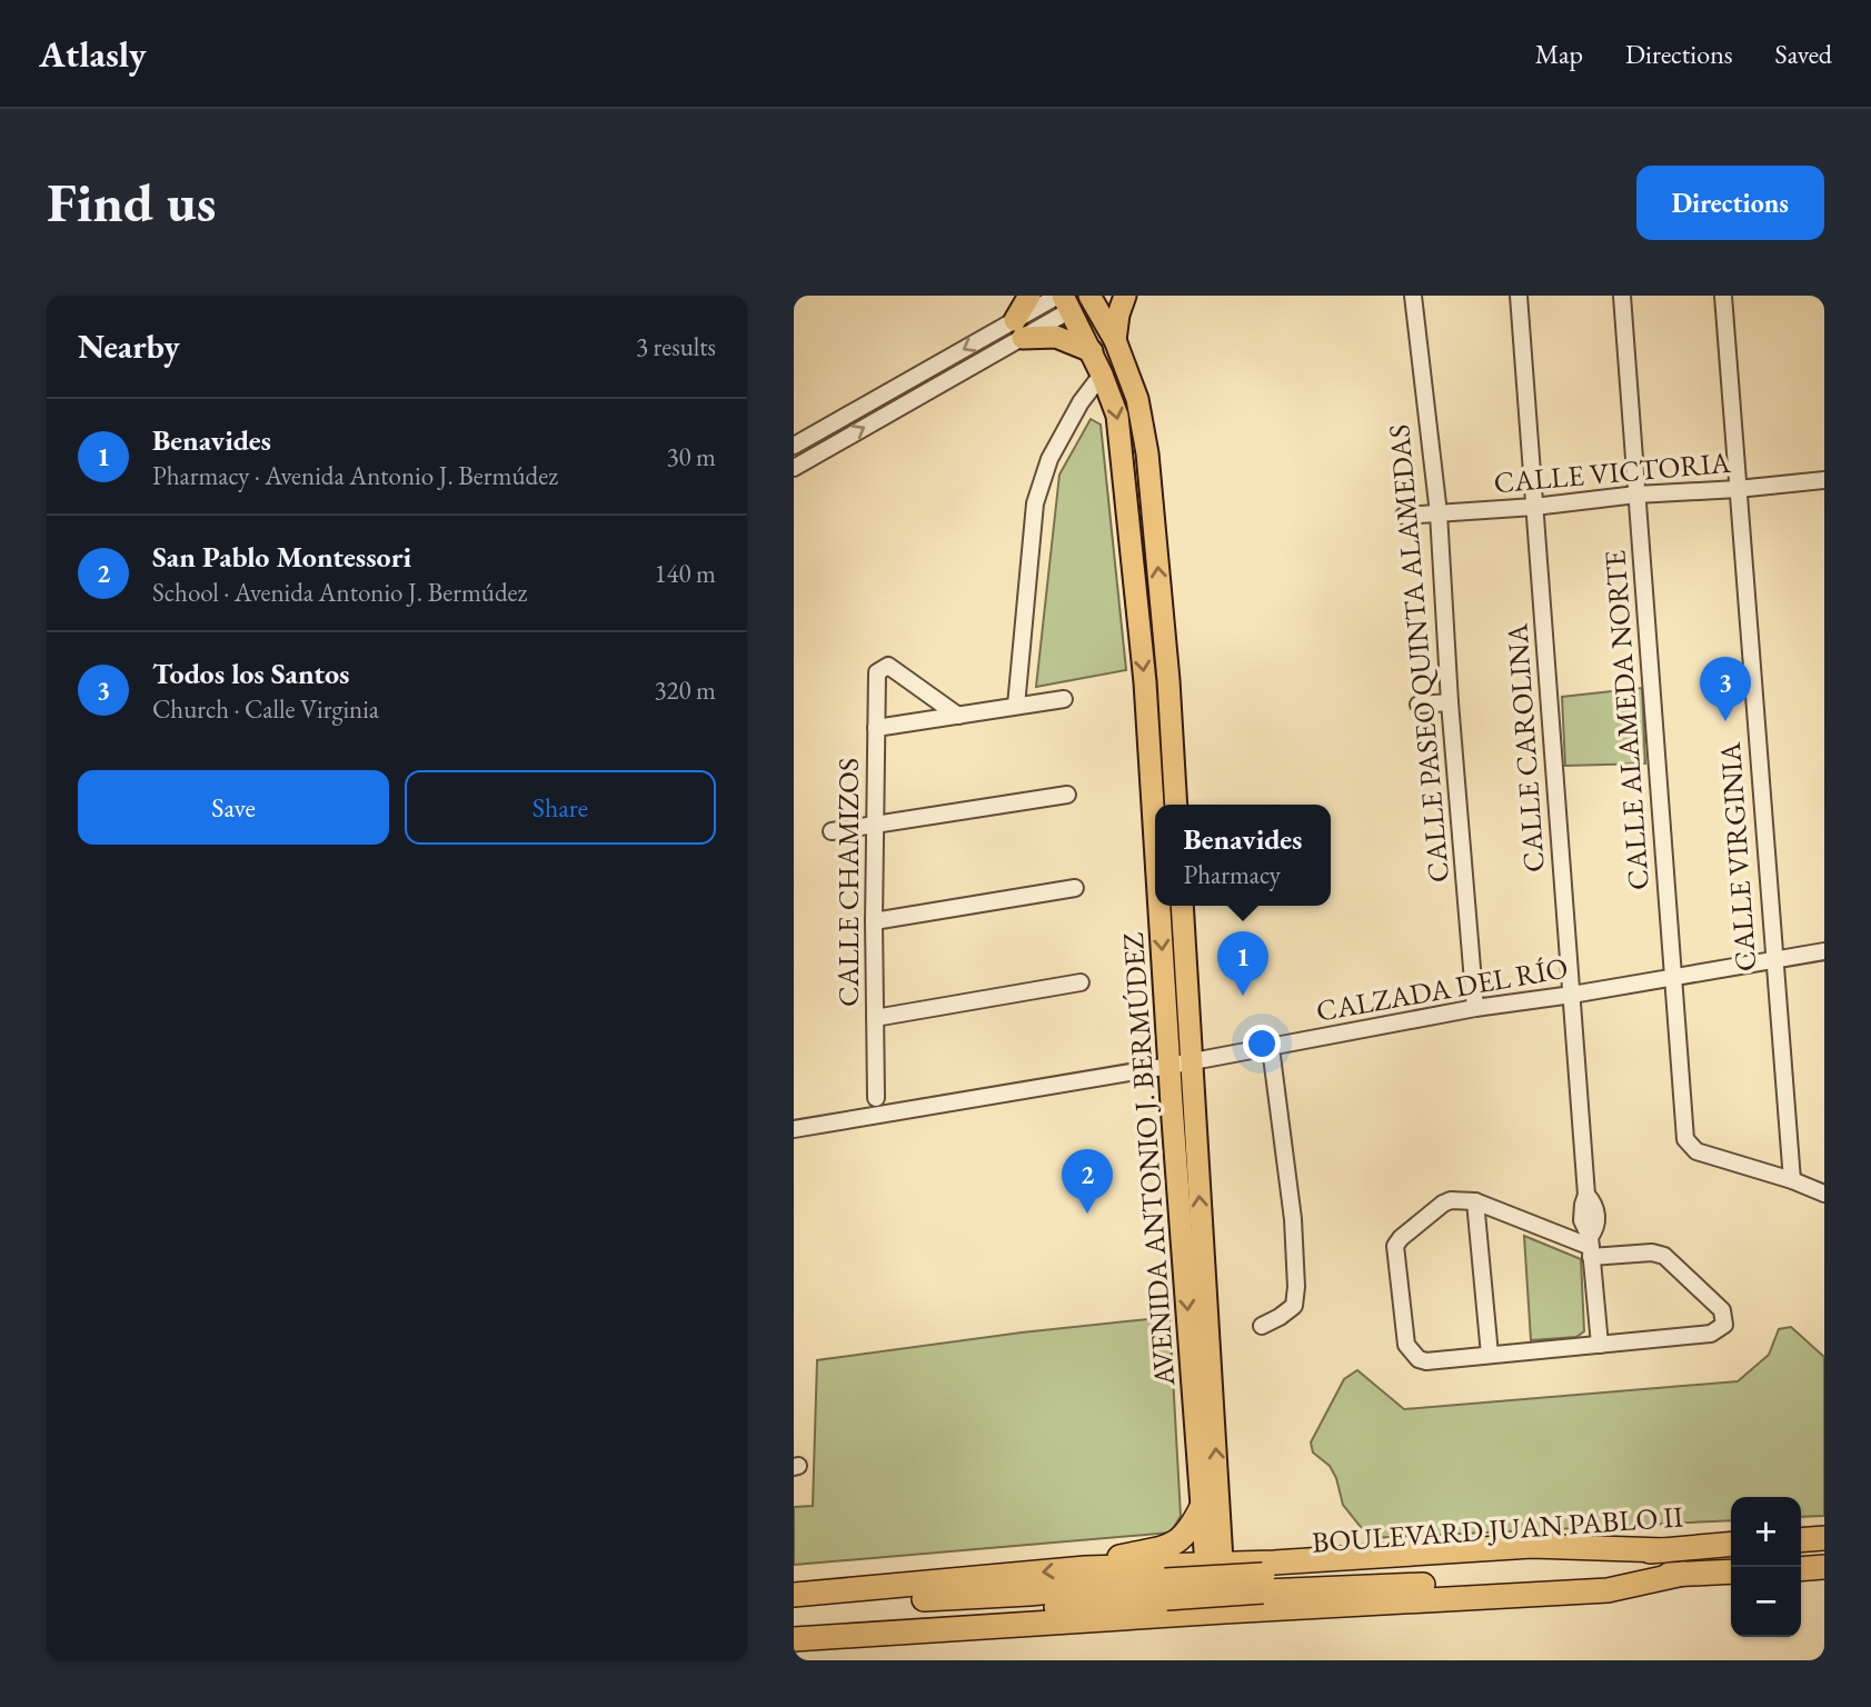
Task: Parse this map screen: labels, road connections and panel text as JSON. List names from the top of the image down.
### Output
{
  "streets": {
    "highway": ["BOULEVARD JUAN PABLO II"],
    "main road": ["AVENIDA ANTONIO J. BERMÚDEZ"],
    "street": [
      "CALLE VICTORIA",
      "CALLE PASEO QUINTA ALAMEDAS",
      "CALLE ALAMEDA NORTE",
      "CALLE CAROLINA",
      "CALLE VIRGINIA",
      "CALLE CHAMIZOS",
      "CALZADA DEL RÍO"
    ]
  },
  "crossings": [
    ["CALLE VICTORIA", "CALLE PASEO QUINTA ALAMEDAS"],
    ["CALLE VICTORIA", "CALLE ALAMEDA NORTE"],
    ["CALLE VICTORIA", "CALLE CAROLINA"],
    ["CALLE VICTORIA", "CALLE VIRGINIA"],
    ["CALLE PASEO QUINTA ALAMEDAS", "CALZADA DEL RÍO"],
    ["CALLE ALAMEDA NORTE", "CALLE VIRGINIA"],
    ["CALLE ALAMEDA NORTE", "CALZADA DEL RÍO"],
    ["CALLE CAROLINA", "CALZADA DEL RÍO"],
    ["CALLE VIRGINIA", "CALZADA DEL RÍO"],
    ["CALZADA DEL RÍO", "AVENIDA ANTONIO J. BERMÚDEZ"]
  ],
  "page": {
    "header": "Atlasly",
    "nav": ["Map", "Directions", "Saved"],
    "buttons": [
      "Directions",
      ["Save", "Share"]
    ],
    "title": "Find us",
    "heading": ["Nearby", "3 results"],
    "list": [
      {
        "mark": "1",
        "name": "Benavides",
        "note": "Pharmacy · Avenida Antonio J. Bermúdez",
        "value": "30 m"
      },
      {
        "mark": "2",
        "name": "San Pablo Montessori",
        "note": "School · Avenida Antonio J. Bermúdez",
        "value": "140 m"
      },
      {
        "mark": "3",
        "name": "Todos los Santos",
        "note": "Church · Calle Virginia",
        "value": "320 m"
      }
    ],
    "pins": ["3", "1", "2"],
    "popup": ["Benavides", "Pharmacy"],
    "map_buttons": ["+", "−"]
  }
}
